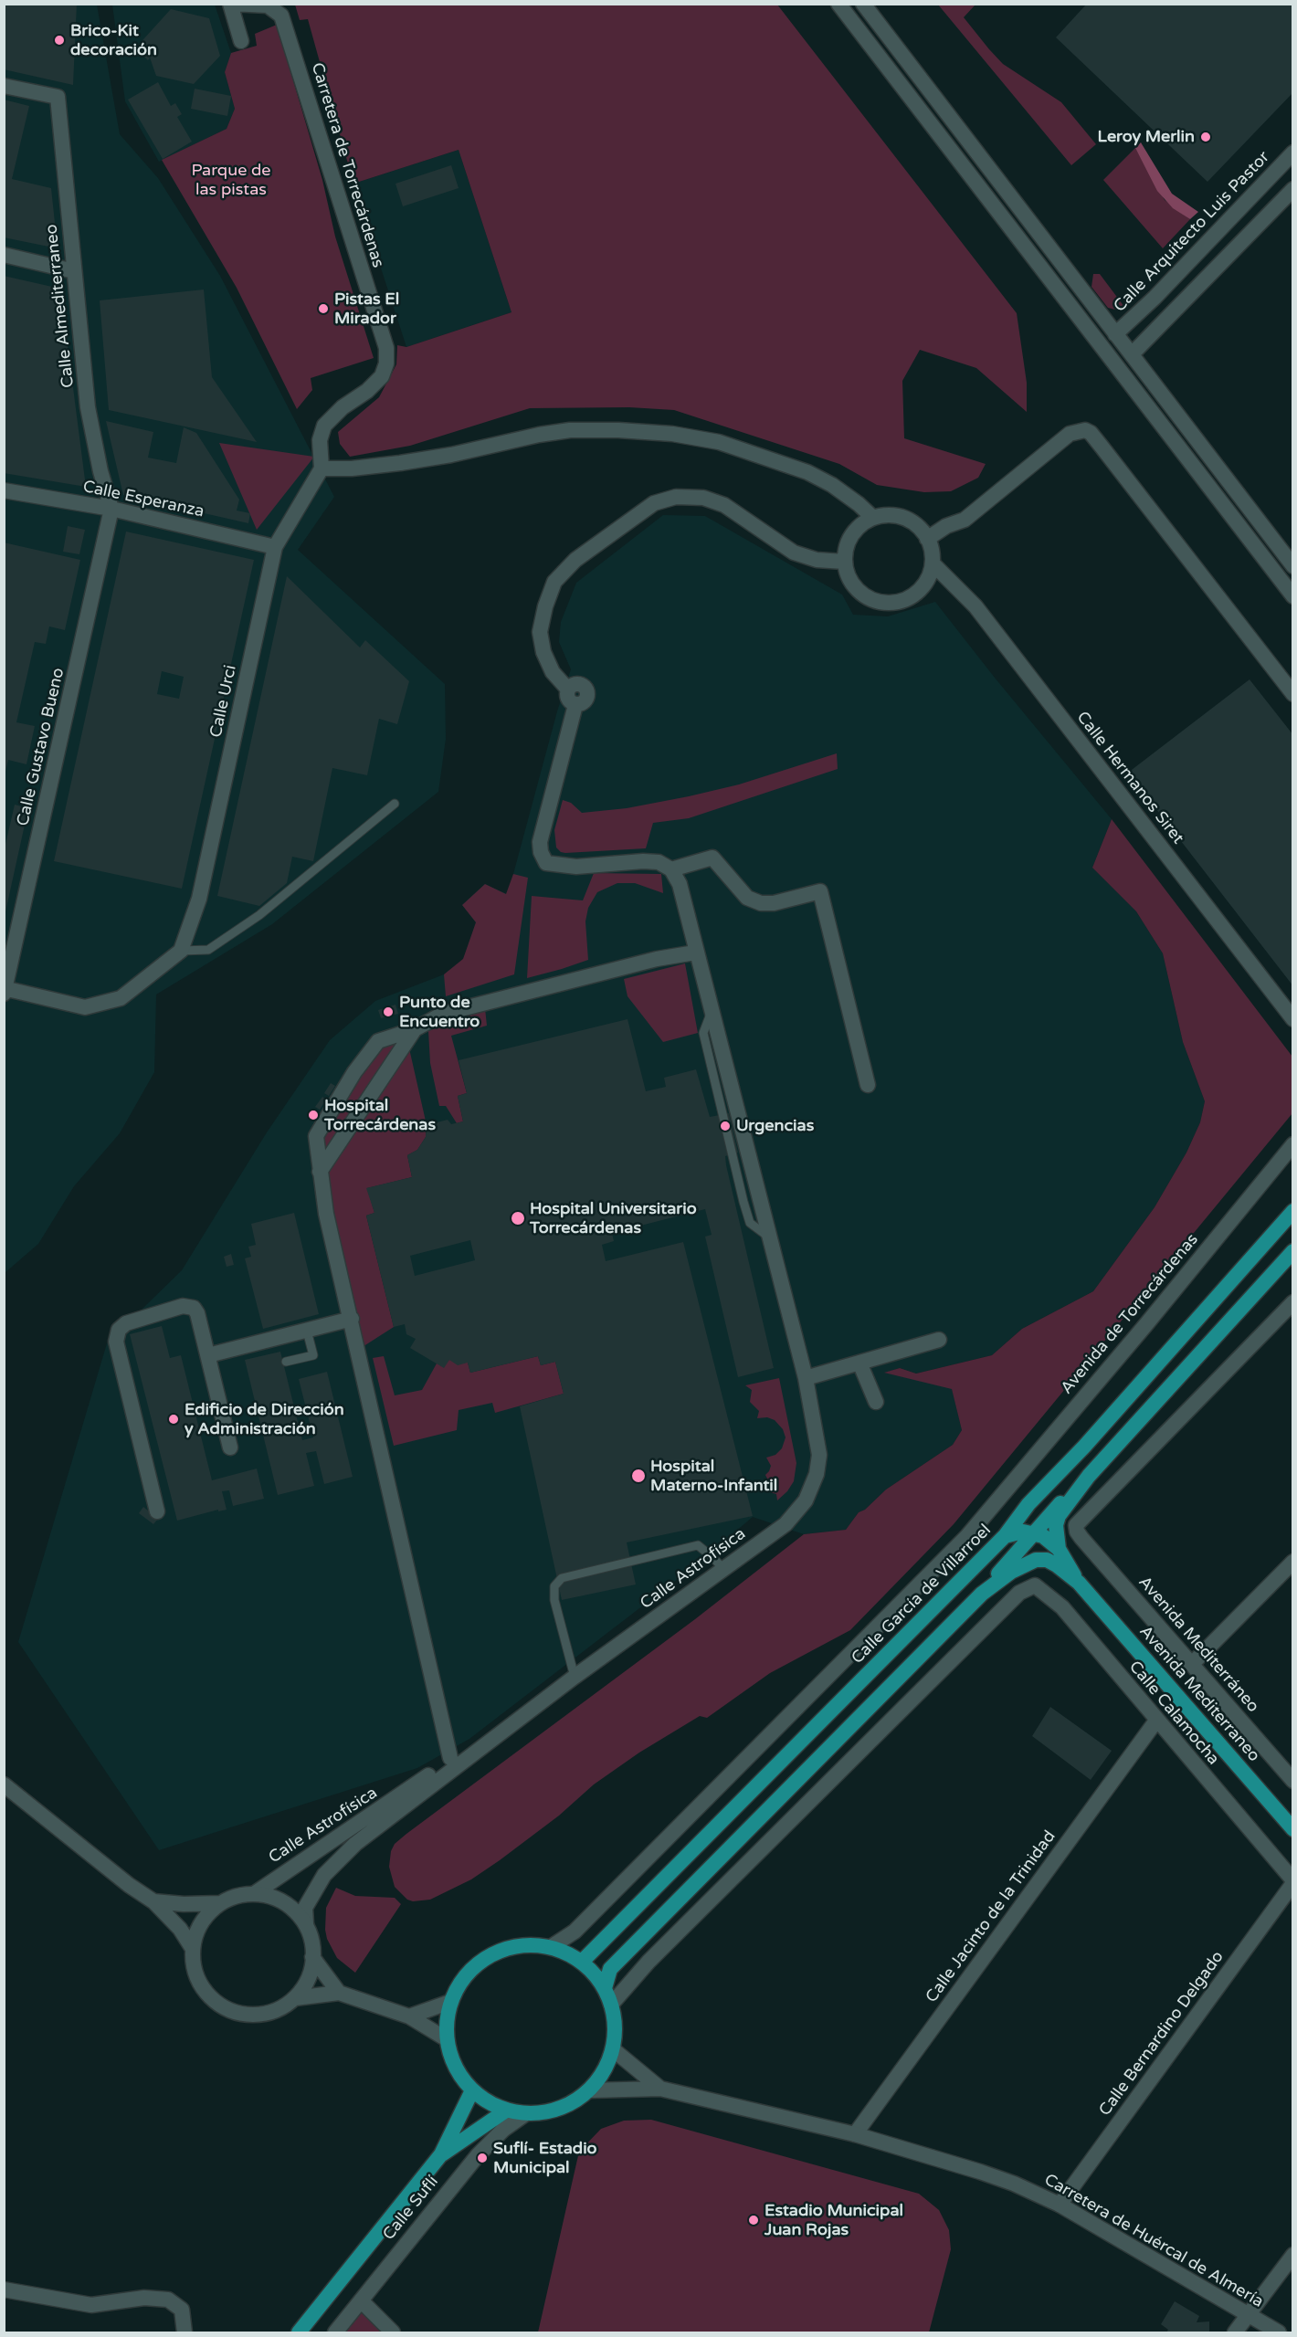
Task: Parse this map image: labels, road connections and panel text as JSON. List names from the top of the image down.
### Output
{
  "streets": {
    "main road": ["Calle García de Villarroel", "Avenida Mediterraneo", "Calle Suflí"],
    "street": [
      "Carretera de Torrecárdenas",
      "Calle Arquitecto Luis Pastor",
      "Calle Almediterraneo",
      "Calle Esperanza",
      "Calle Urci",
      "Calle Gustavo Bueno",
      "Calle Hermanos Siret",
      "Avenida de Torrecárdenas",
      "Calle Astrofísica",
      "Avenida Mediterráneo",
      "Calle Calamocha",
      "Calle Jacinto de la Trinidad",
      "Calle Bernardino Delgado",
      "Carretera de Huércal de Almería"
    ]
  },
  "crossings": [
    ["Carretera de Torrecárdenas", "Calle Urci"],
    ["Calle Almediterraneo", "Calle Esperanza"],
    ["Calle Almediterraneo", "Calle Gustavo Bueno"],
    ["Calle Esperanza", "Calle Urci"],
    ["Calle Esperanza", "Calle Gustavo Bueno"],
    ["Avenida de Torrecárdenas", "Calle García de Villarroel"],
    ["Calle García de Villarroel", "Calle Calamocha"],
    ["Calle García de Villarroel", "Calle Suflí"],
    ["Calle García de Villarroel", "Carretera de Huércal de Almería"],
    ["Calle Calamocha", "Calle Jacinto de la Trinidad"],
    ["Calle Calamocha", "Calle Bernardino Delgado"],
    ["Calle Calamocha", "Calle Suflí"],
    ["Calle Calamocha", "Carretera de Huércal de Almería"],
    ["Calle Jacinto de la Trinidad", "Carretera de Huércal de Almería"],
    ["Calle Bernardino Delgado", "Carretera de Huércal de Almería"],
    ["Calle Suflí", "Carretera de Huércal de Almería"]
  ],
  "parks": ["Parque de las pistas"],
  "places": [
    "Brico-Kit decoración",
    "Leroy Merlin",
    "Pistas El Mirador",
    "Punto de Encuentro",
    "Hospital Torrecárdenas",
    "Urgencias",
    "Hospital Universitario Torrecárdenas",
    "Edificio de Dirección y Administración",
    "Hospital Materno-Infantil",
    "Suflí- Estadio Municipal",
    "Estadio Municipal Juan Rojas"
  ]
}
